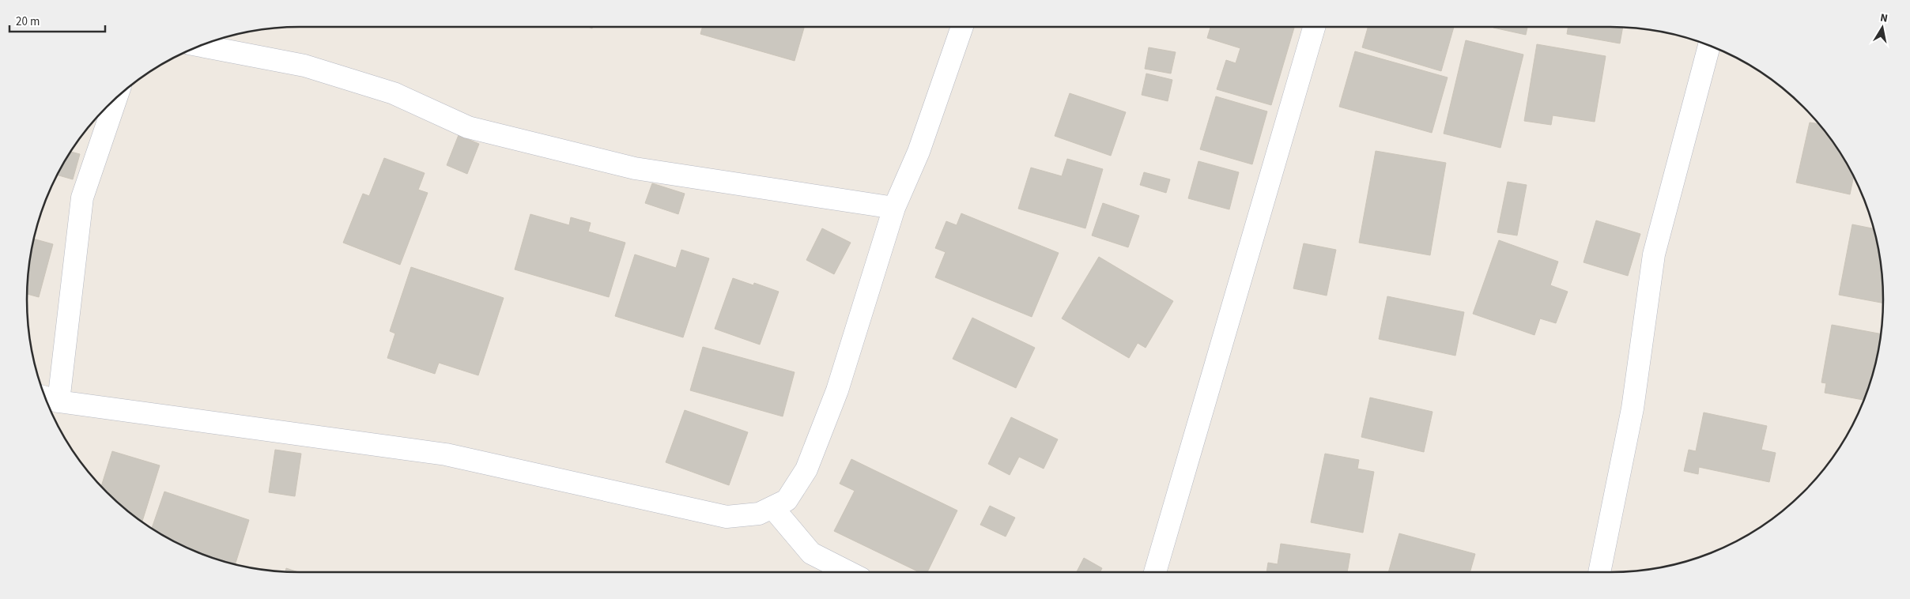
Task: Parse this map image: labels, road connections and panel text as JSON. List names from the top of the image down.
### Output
{
  "scale_bar": "20 m",
  "north": "top"
}
